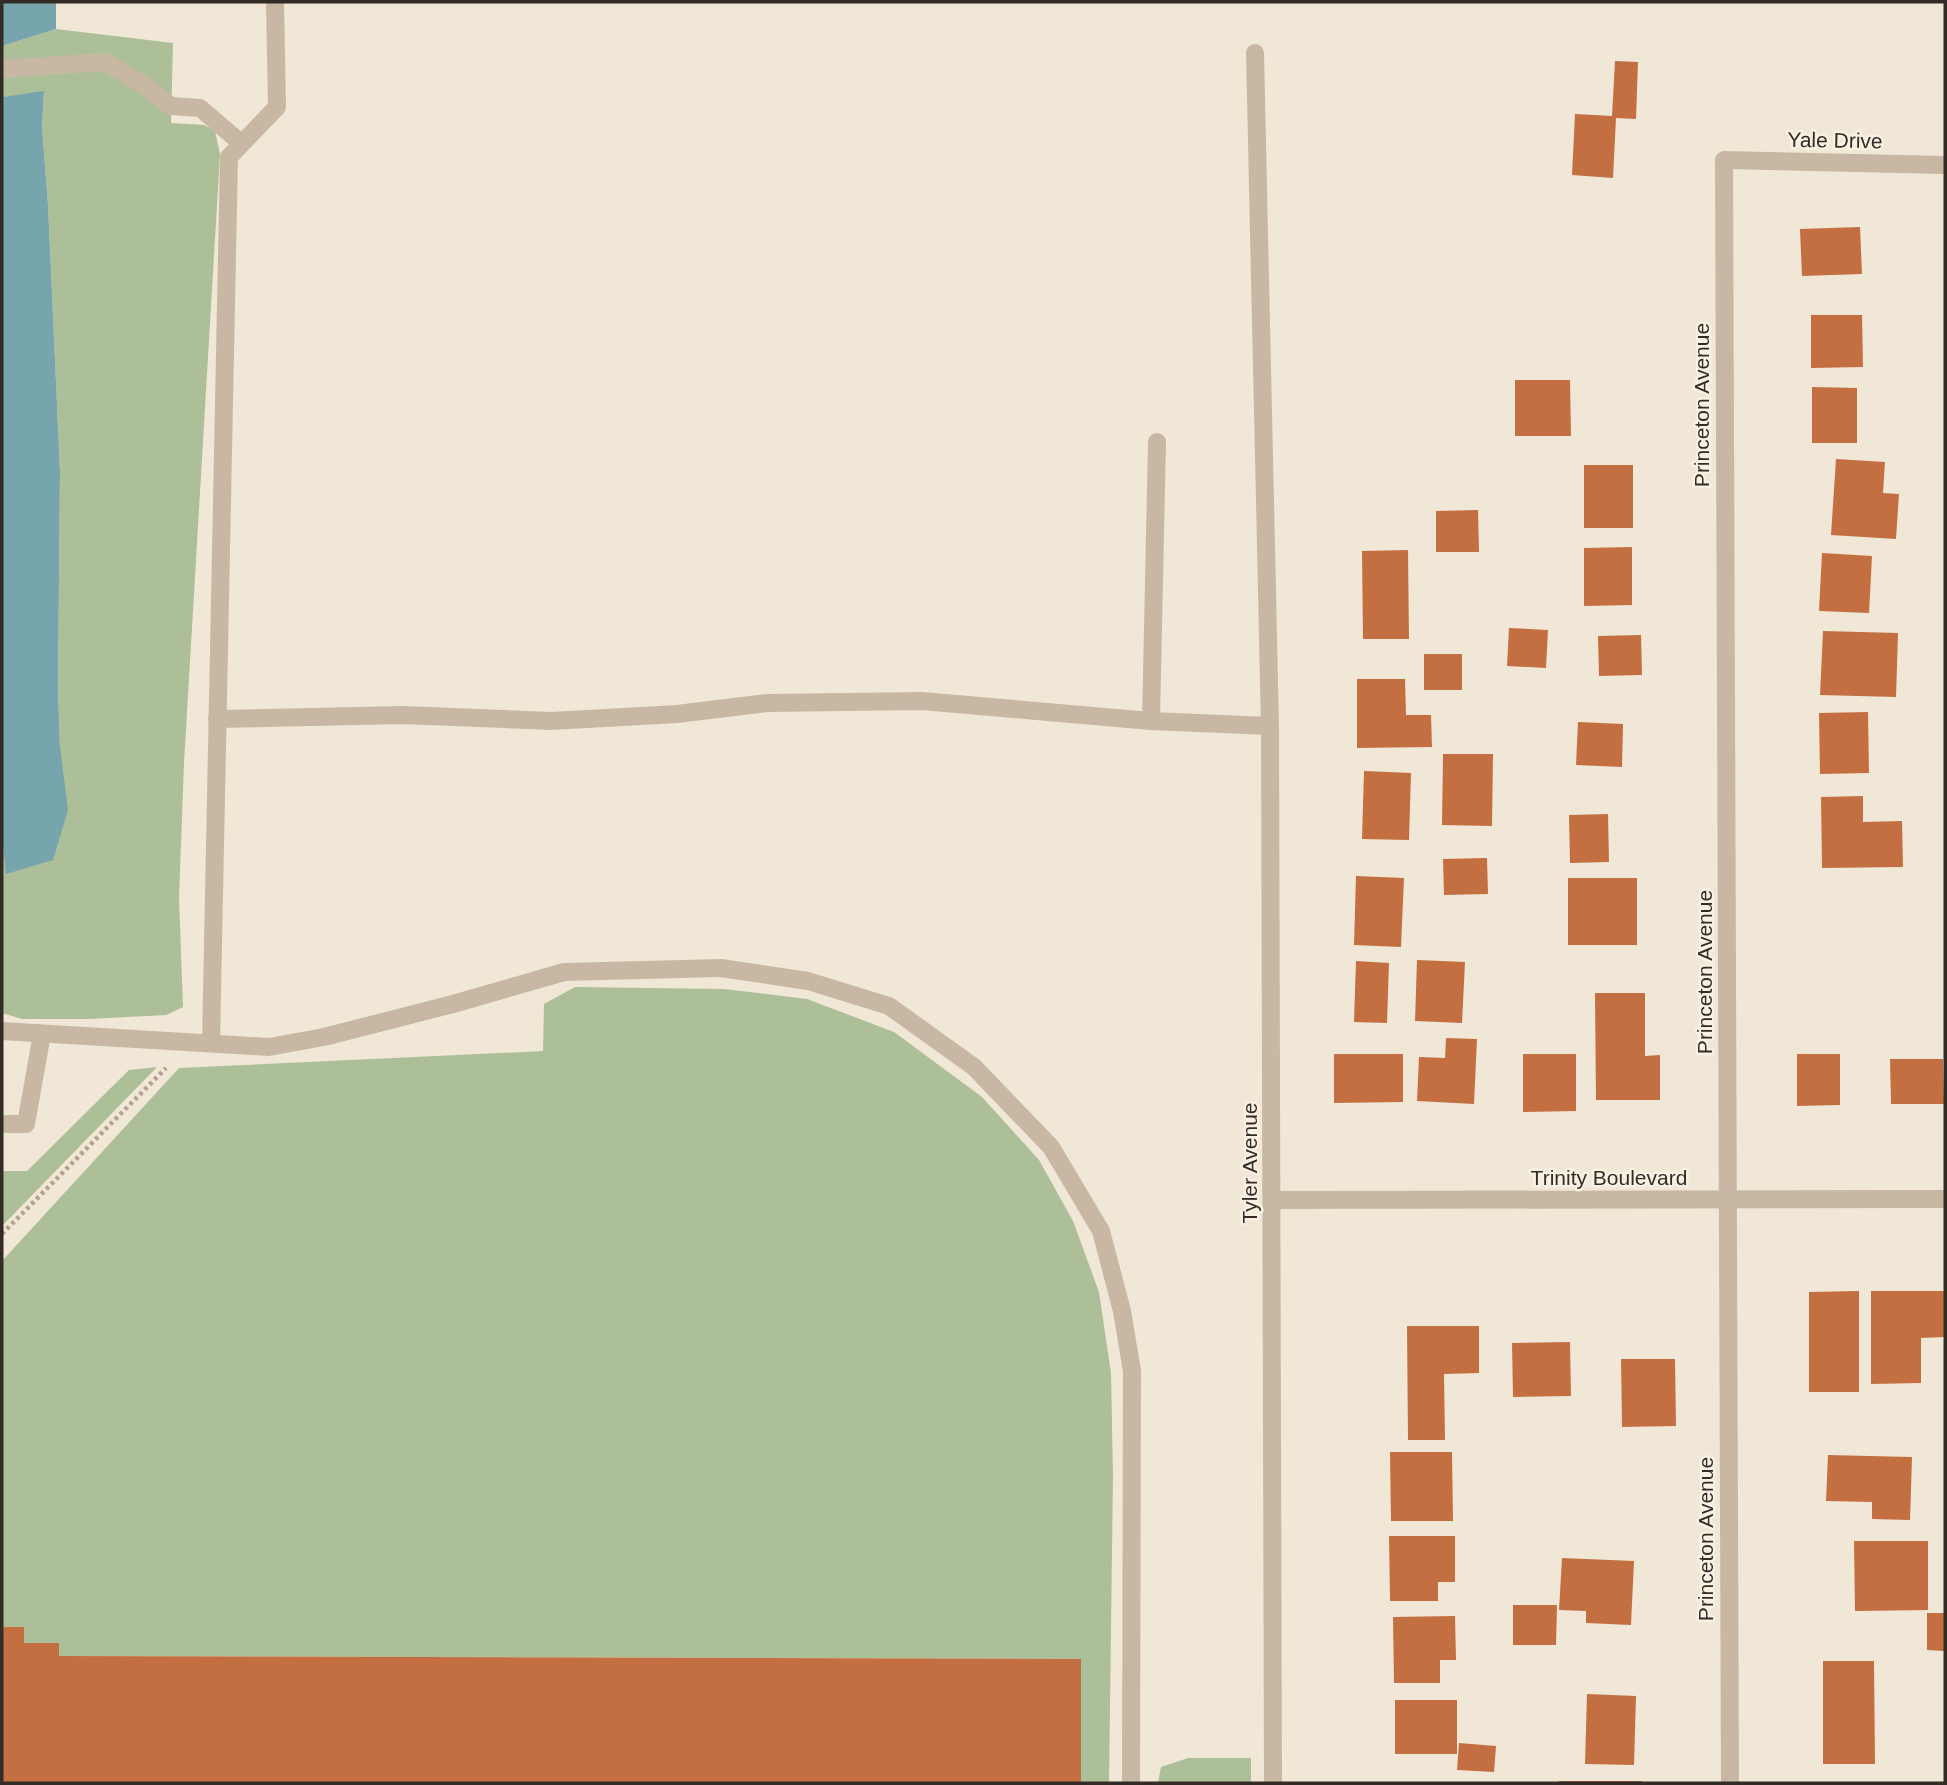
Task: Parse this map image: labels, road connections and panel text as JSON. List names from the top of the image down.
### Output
{
  "streets": {
    "street": [
      "Yale Drive",
      "Princeton Avenue",
      "Tyler Avenue",
      "Trinity Boulevard"
    ]
  },
  "crossings": [
    ["Yale Drive", "Princeton Avenue"],
    ["Princeton Avenue", "Trinity Boulevard"],
    ["Tyler Avenue", "Trinity Boulevard"]
  ]
}
